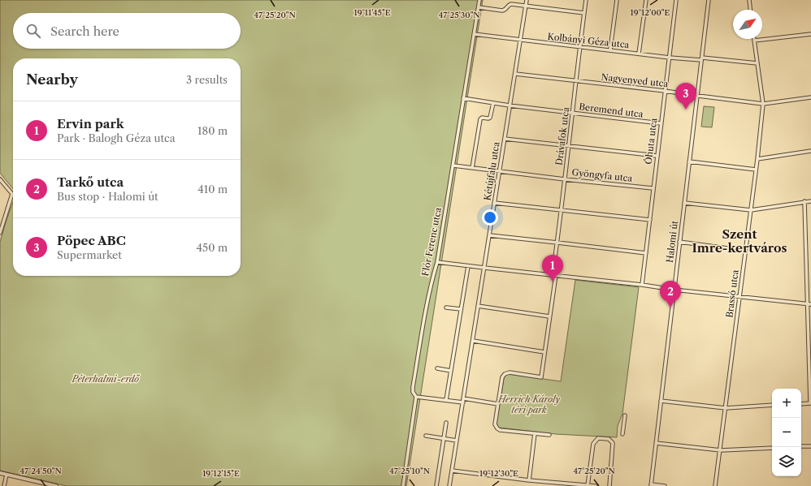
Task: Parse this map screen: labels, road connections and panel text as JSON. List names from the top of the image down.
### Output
{
  "streets": {
    "street": [
      "Kolbányi Géza utca",
      "Nagyenyed utca",
      "Beremend utca",
      "Drávafok utca",
      "Óhuta utca",
      "Kétújfalu utca",
      "Gyöngyfa utca",
      "Flór Ferenc utca",
      "Halomi út",
      "Brassó utca"
    ]
  },
  "crossings": [
    ["Kolbányi Géza utca", "Drávafok utca"],
    ["Kolbányi Géza utca", "Óhuta utca"],
    ["Kolbányi Géza utca", "Kétújfalu utca"],
    ["Kolbányi Géza utca", "Flór Ferenc utca"],
    ["Kolbányi Géza utca", "Halomi út"],
    ["Kolbányi Géza utca", "Brassó utca"],
    ["Nagyenyed utca", "Drávafok utca"],
    ["Nagyenyed utca", "Óhuta utca"],
    ["Nagyenyed utca", "Kétújfalu utca"],
    ["Nagyenyed utca", "Halomi út"],
    ["Nagyenyed utca", "Brassó utca"],
    ["Beremend utca", "Drávafok utca"],
    ["Beremend utca", "Óhuta utca"],
    ["Beremend utca", "Kétújfalu utca"],
    ["Beremend utca", "Flór Ferenc utca"],
    ["Drávafok utca", "Gyöngyfa utca"],
    ["Óhuta utca", "Gyöngyfa utca"],
    ["Kétújfalu utca", "Gyöngyfa utca"],
    ["Gyöngyfa utca", "Flór Ferenc utca"]
  ],
  "districts": ["Szent Imre-kertváros"],
  "parks": ["Péterhalmi-erdő", "Herrich Károly téri park"],
  "north": "top right",
  "page": {
    "search": "Search here",
    "heading": ["Nearby", "3 results"],
    "pins": ["3", "1", "2"],
    "list": [
      {
        "mark": "1",
        "name": "Ervin park",
        "note": "Park · Balogh Géza utca",
        "value": "180 m"
      },
      {
        "mark": "2",
        "name": "Tarkő utca",
        "note": "Bus stop · Halomi út",
        "value": "410 m"
      },
      {
        "mark": "3",
        "name": "Pöpec ABC",
        "note": "Supermarket",
        "value": "450 m"
      }
    ],
    "map_buttons": ["+", "−"]
  },
  "coordinates": [
    "19°11'45\"E",
    "19°12'00\"E",
    "47°25'20\"N",
    "47°25'30\"N",
    "47°24'50\"N",
    "47°25'10\"N",
    "19°12'15\"E",
    "19°12'30\"E"
  ]
}
